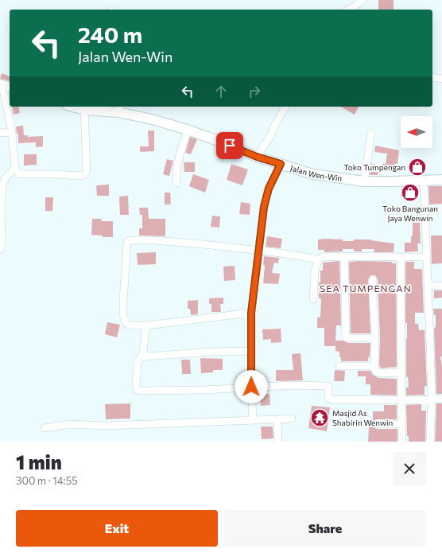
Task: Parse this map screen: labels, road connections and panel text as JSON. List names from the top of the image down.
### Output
{
  "streets": {
    "street": ["Jalan Wen-Win"]
  },
  "districts": ["SEA TUMPENGAN"],
  "places": {
    "shop": ["Toko Tumpengan", "Toko Bangunan Jaya Wenwin"],
    "temple": ["Masjid As Shabirin Wenwin"]
  },
  "north": "left",
  "page": {
    "turn": ["240 m", "Jalan Wen-Win"],
    "heading": ["1 min", "300 m · 14:55"],
    "buttons": ["Exit", "Share"]
  }
}
